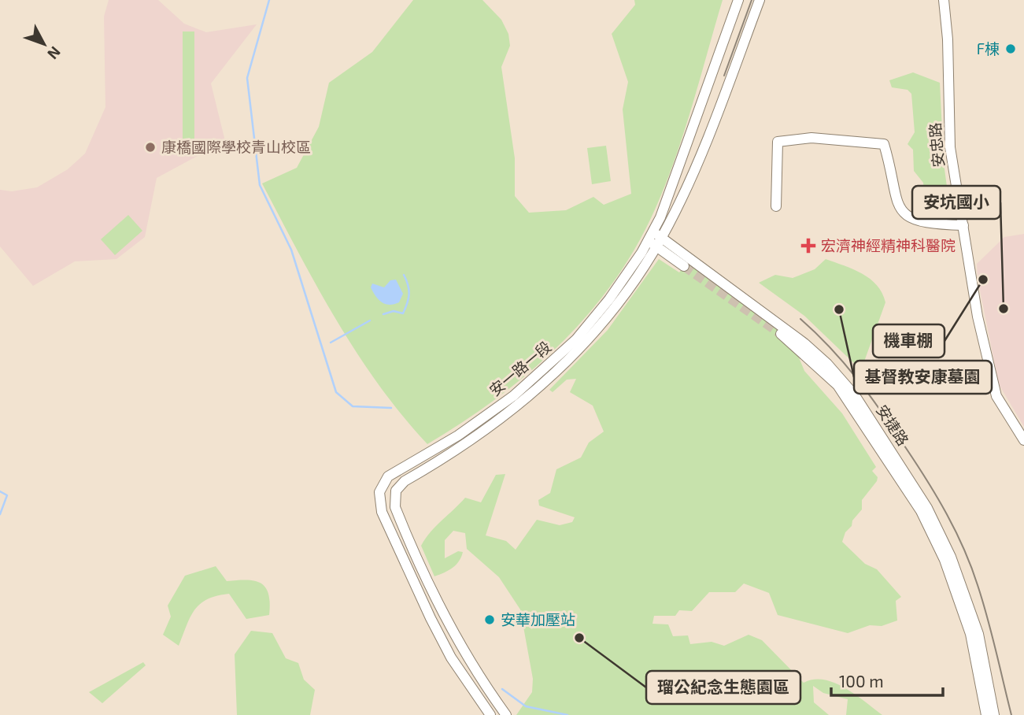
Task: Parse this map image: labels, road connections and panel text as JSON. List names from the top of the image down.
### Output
{
  "streets": {
    "street": ["安忠路", "安一路一段", "安捷路"]
  },
  "crossings": [
    ["安一路一段", "安捷路"]
  ],
  "places": {
    "other": [
      "F棟",
      "康橋國際學校青山校區",
      "機車棚",
      "安坑國小",
      "基督教安康墓園",
      "安華加壓站",
      "瑠公紀念生態園區"
    ],
    "health": ["宏濟神經精神科醫院"]
  },
  "scale_bar": "100 m",
  "north": "bottom right"
}
